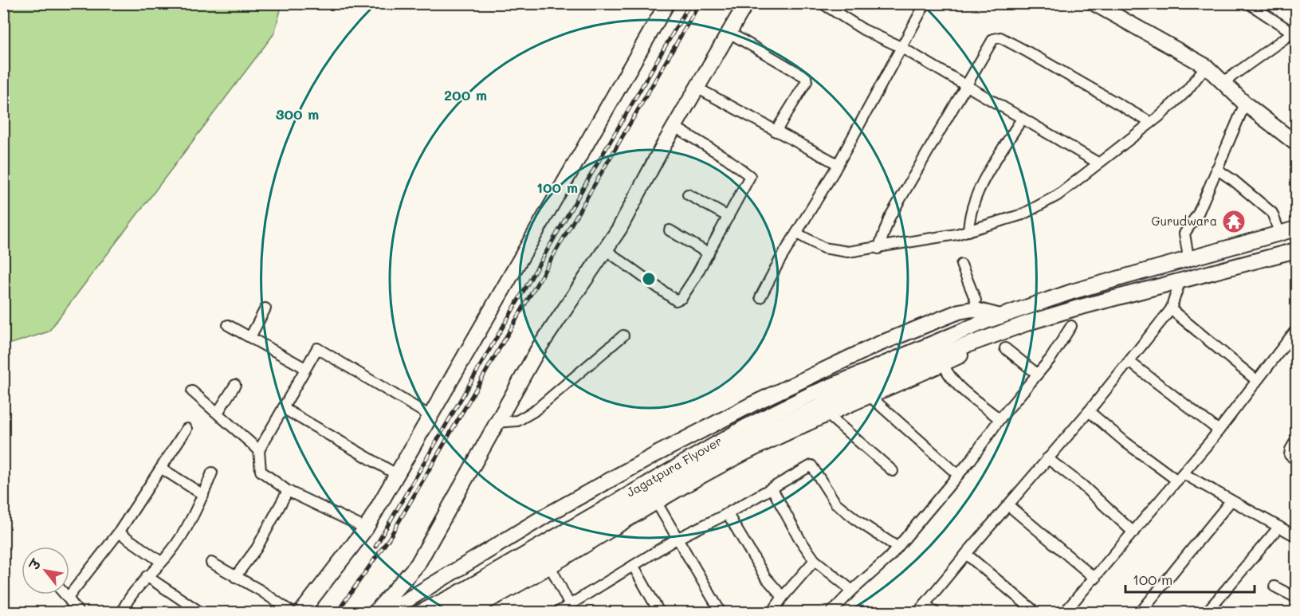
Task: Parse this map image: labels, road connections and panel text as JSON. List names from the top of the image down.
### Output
{
  "streets": {
    "main road": ["Jagatpura Flyover"]
  },
  "places": {
    "temple": ["Gurudwara"]
  },
  "scale_bar": "100 m",
  "north": "top left",
  "rings": ["200 m", "300 m", "100 m"]
}
